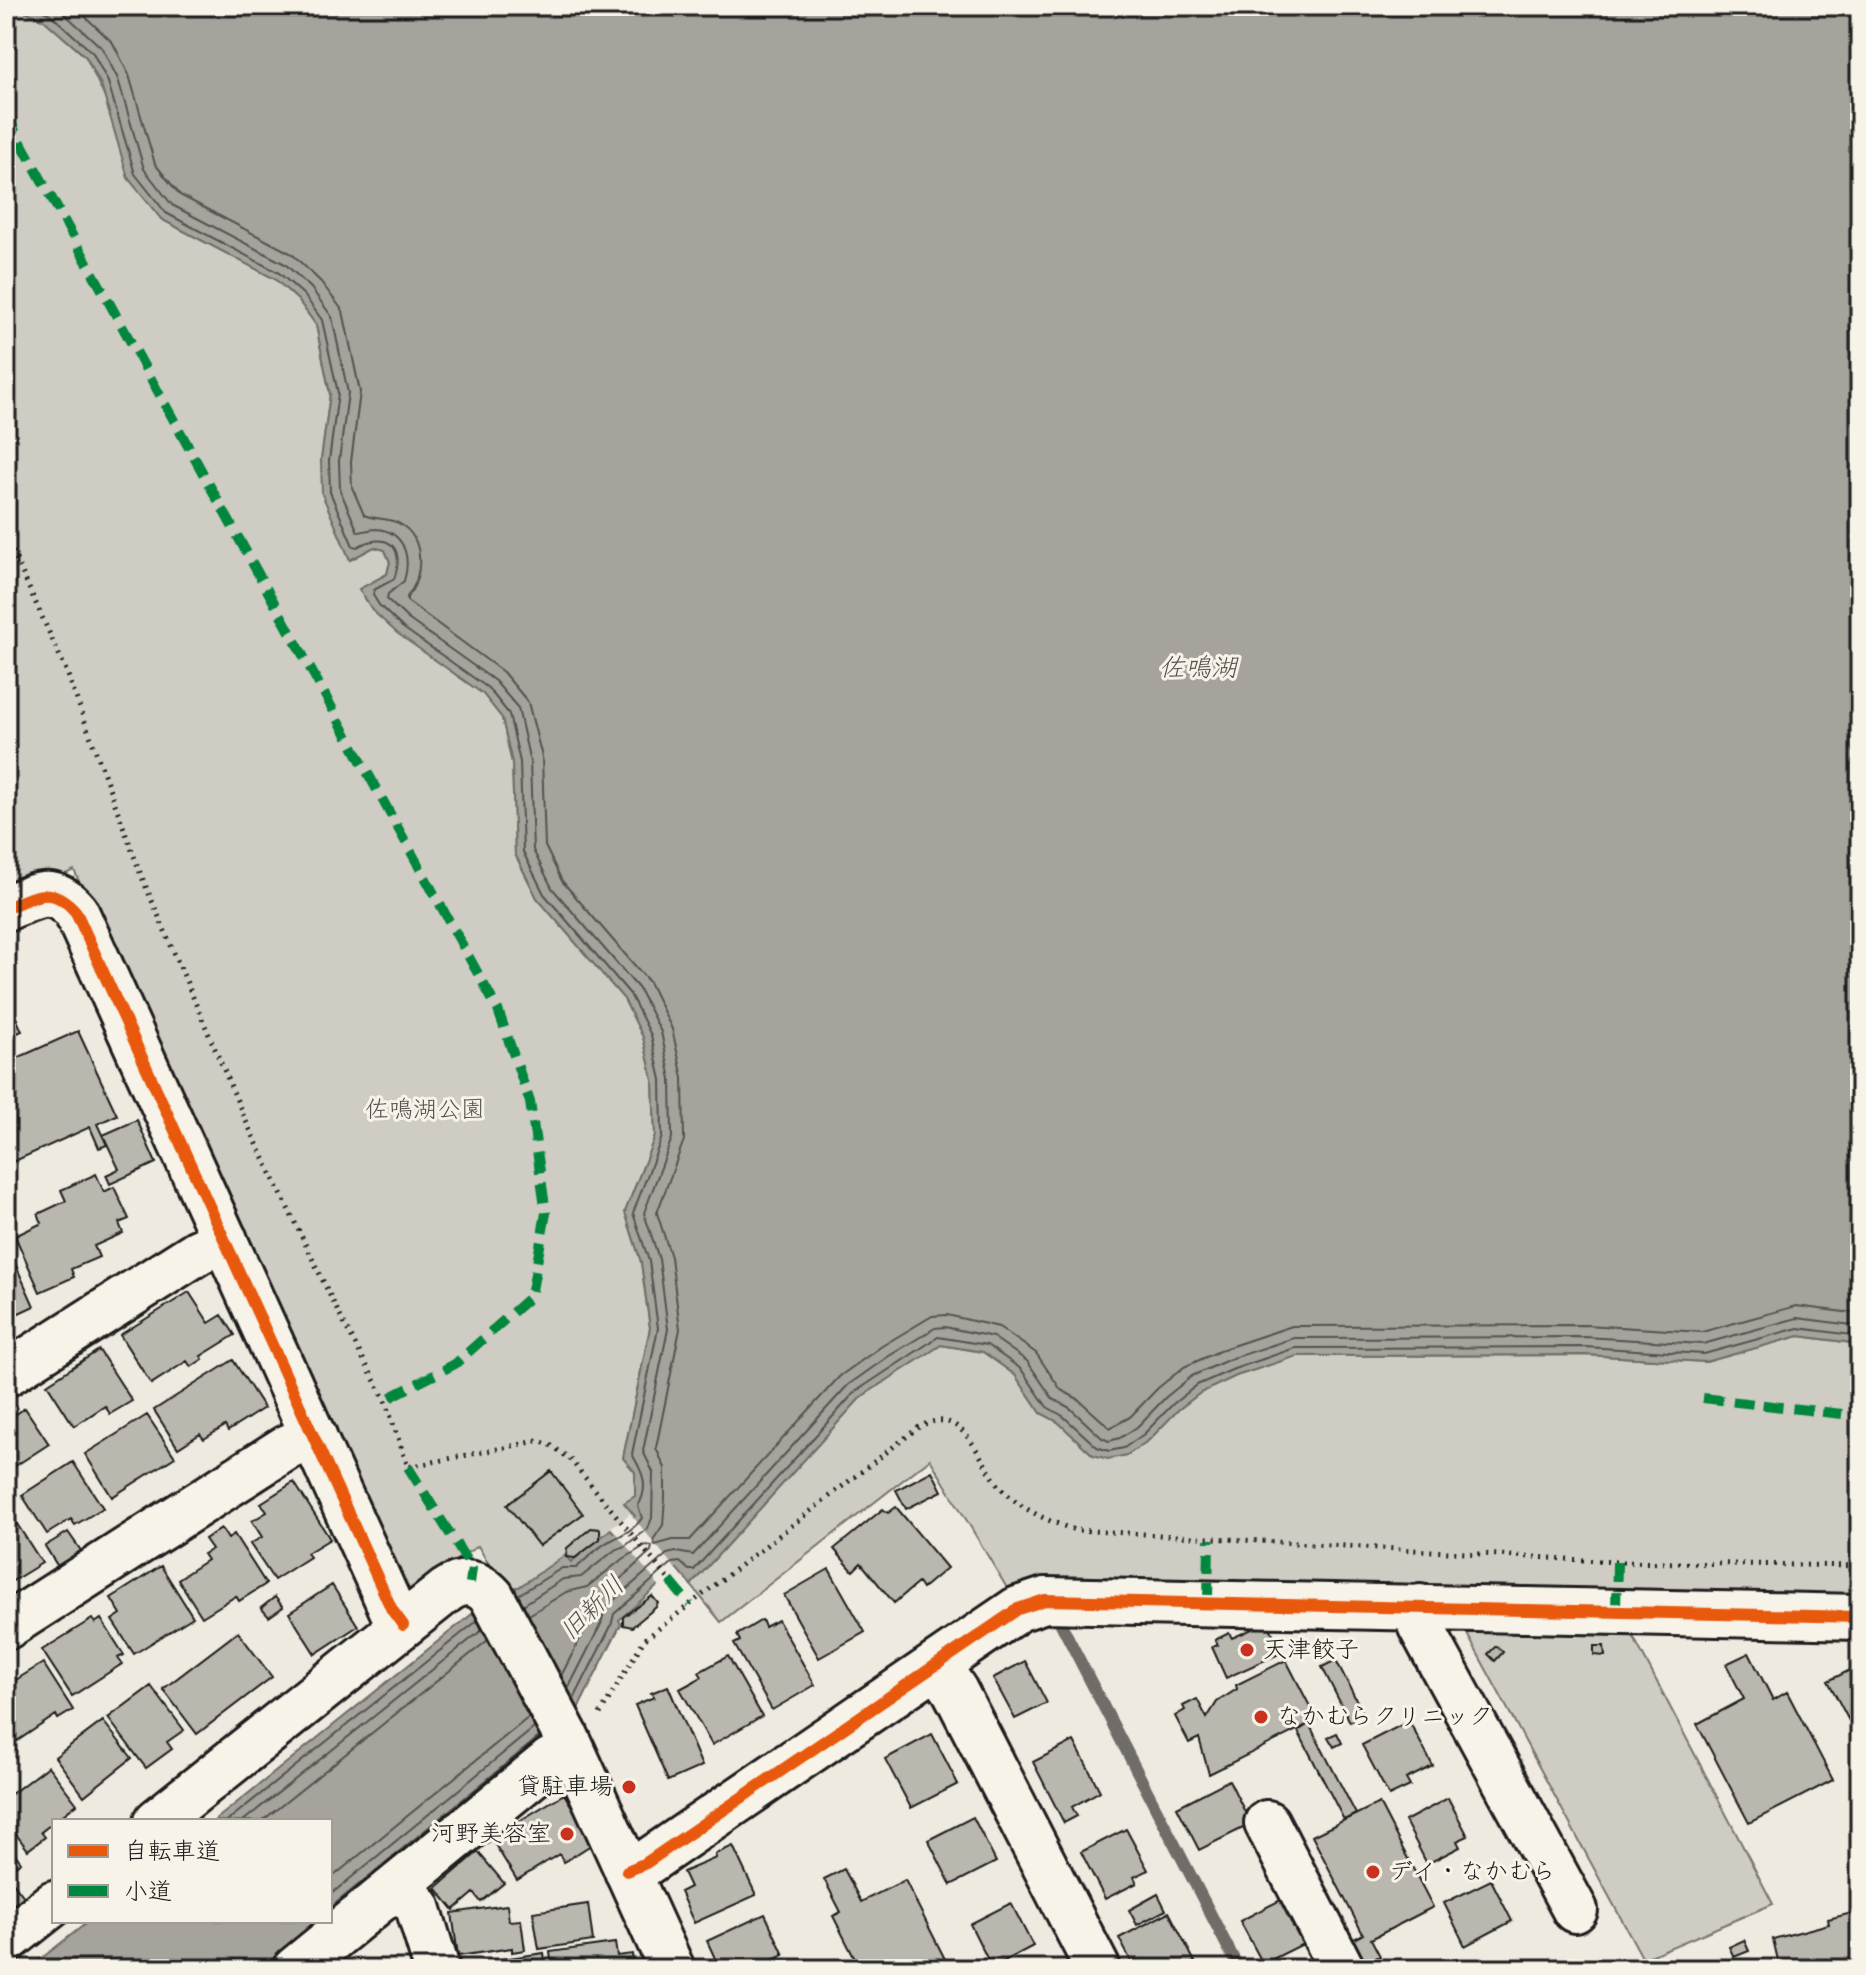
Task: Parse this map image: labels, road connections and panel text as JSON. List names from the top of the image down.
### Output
{
  "water": ["佐鳴湖", "旧新川"],
  "parks": ["佐鳴湖公園"],
  "places": [
    "天津餃子",
    "なかむらクリニック",
    "貸駐車場",
    "河野美容室",
    "デイ・なかむら"
  ],
  "legend": ["自転車道", "小道"]
}
